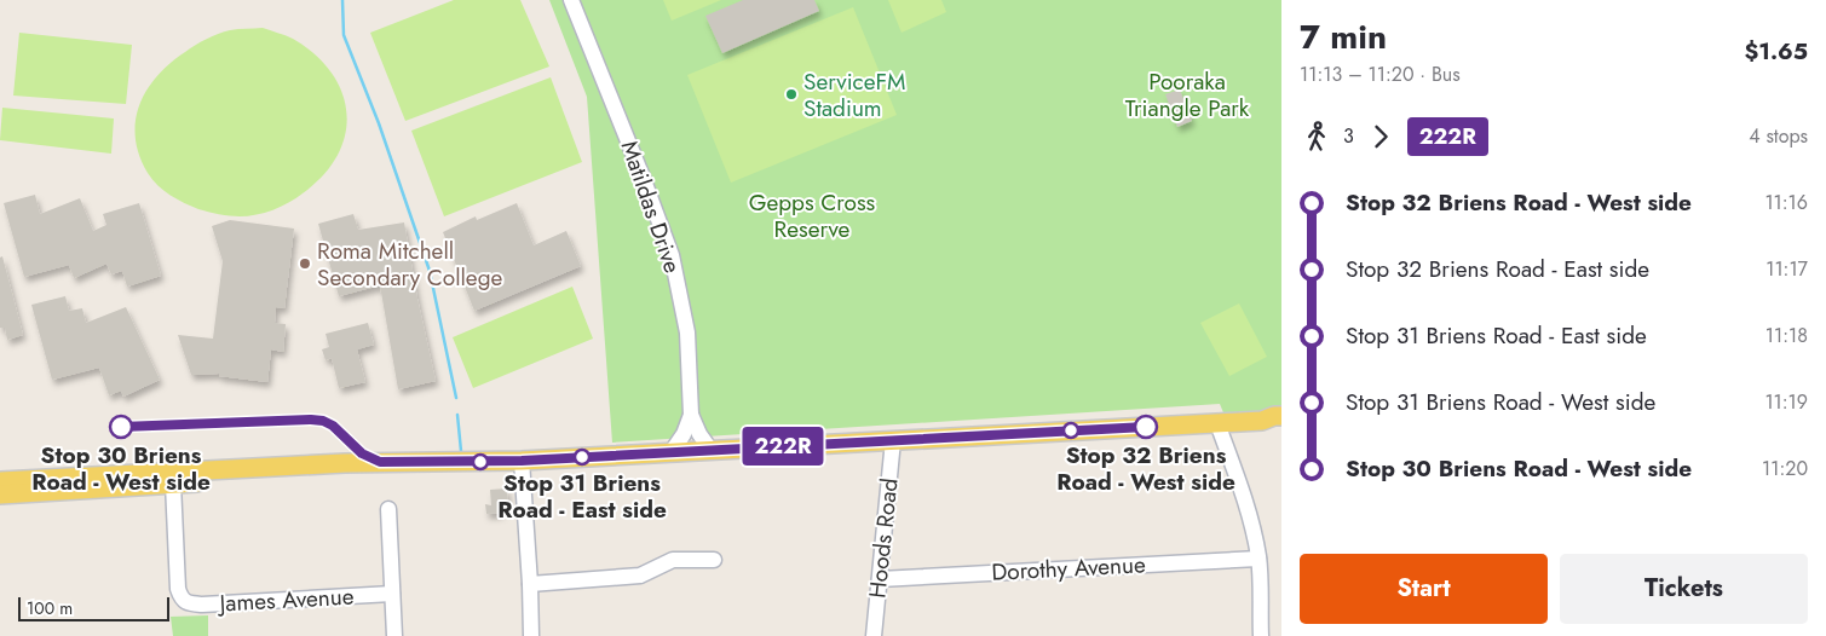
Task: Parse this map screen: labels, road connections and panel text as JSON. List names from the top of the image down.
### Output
{
  "streets": {
    "street": [
      "Matildas Drive",
      "Hoods Road",
      "Dorothy Avenue",
      "James Avenue"
    ]
  },
  "crossings": [
    ["Hoods Road", "Dorothy Avenue"]
  ],
  "parks": ["Pooraka Triangle Park", "Gepps Cross Reserve"],
  "places": [
    "ServiceFM Stadium",
    "Roma Mitchell Secondary College",
    "Stop 30 Briens Road - West side",
    "Stop 32 Briens Road - West side",
    "Stop 31 Briens Road - East side"
  ],
  "lines": ["bus line 222R"],
  "scale_bar": "100 m",
  "page": {
    "on_map": "222R",
    "heading": ["7 min", "11:13 – 11:20 · Bus", "$1.65"],
    "legs": ["3", "222R", "4 stops"],
    "list": [
      {
        "name": "Stop 32 Briens Road - West side",
        "value": "11:16"
      },
      {
        "name": "Stop 32 Briens Road - East side",
        "value": "11:17"
      },
      {
        "name": "Stop 31 Briens Road - East side",
        "value": "11:18"
      },
      {
        "name": "Stop 31 Briens Road - West side",
        "value": "11:19"
      },
      {
        "name": "Stop 30 Briens Road - West side",
        "value": "11:20"
      }
    ],
    "buttons": ["Start", "Tickets"],
    "scale": "100 m"
  }
}
